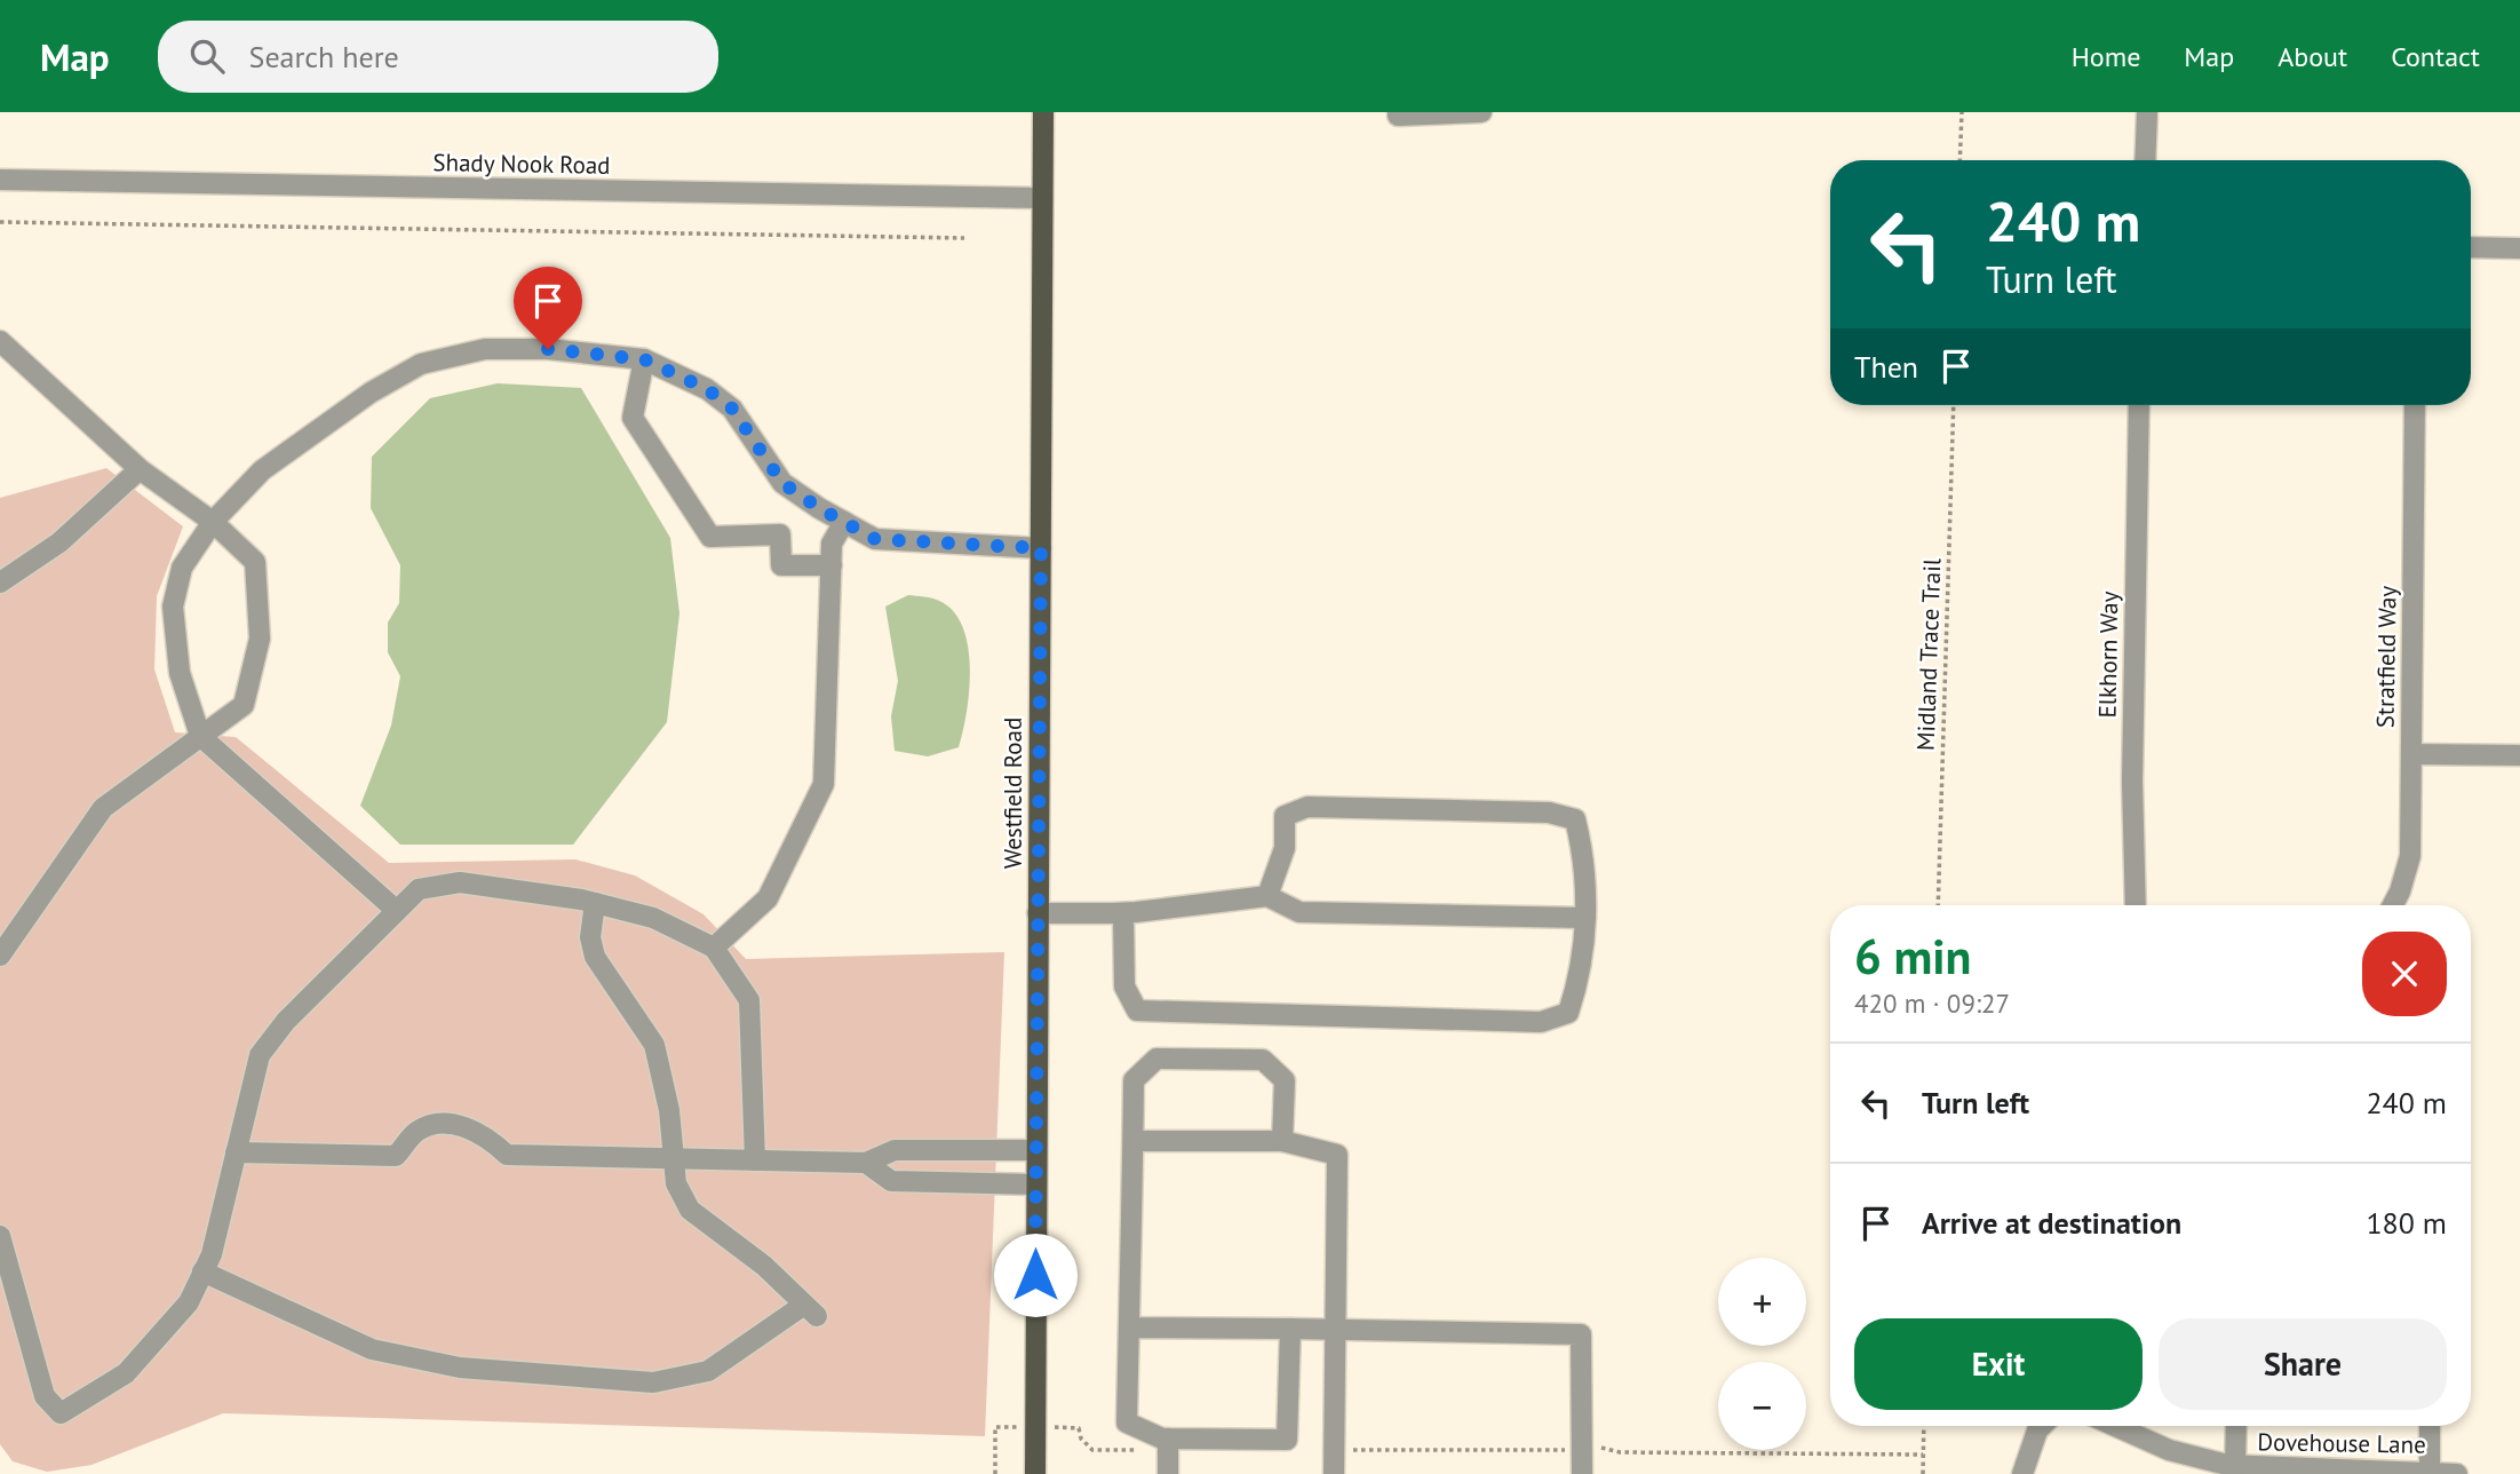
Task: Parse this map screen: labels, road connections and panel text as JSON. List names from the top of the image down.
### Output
{
  "streets": {
    "main road": ["Westfield Road"],
    "street": [
      "Shady Nook Road",
      "Elkhorn Way",
      "Stratfield Way",
      "Dovehouse Lane"
    ],
    "path": ["Midland Trace Trail"]
  },
  "crossings": [
    ["Shady Nook Road", "Westfield Road"]
  ],
  "page": {
    "header": "Map",
    "search": "Search here",
    "nav": [
      "Home",
      "Map",
      "About",
      "Contact"
    ],
    "turn": ["240 m", "Turn left"],
    "then": "Then",
    "heading": ["6 min", "420 m · 09:27"],
    "list": [
      {
        "name": "Turn left",
        "value": "240 m"
      },
      {
        "name": "Arrive at destination",
        "value": "180 m"
      }
    ],
    "map_buttons": ["+", "−"],
    "buttons": ["Exit", "Share"]
  }
}
